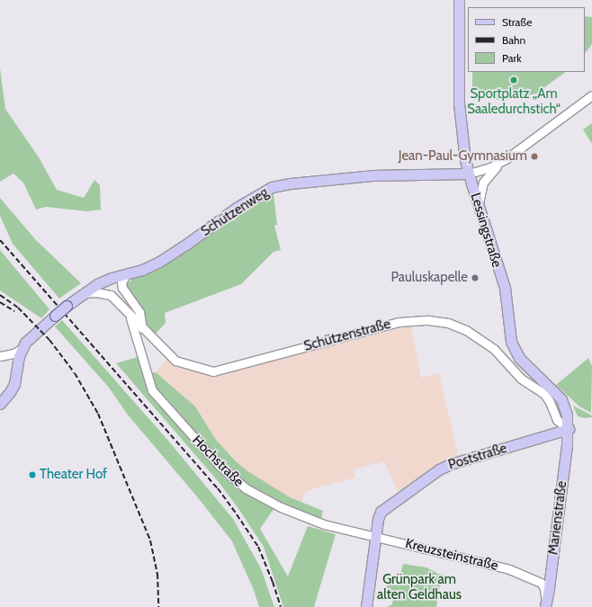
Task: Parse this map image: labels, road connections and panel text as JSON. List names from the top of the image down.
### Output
{
  "streets": {
    "main road": [
      "Schützenweg",
      "Lessingstraße",
      "Poststraße",
      "Marienstraße"
    ],
    "street": ["Schützenstraße", "Hochstraße", "Kreuzsteinstraße"]
  },
  "crossings": [
    ["Schützenweg", "Lessingstraße"],
    ["Schützenweg", "Schützenstraße"],
    ["Lessingstraße", "Schützenstraße"],
    ["Lessingstraße", "Poststraße"],
    ["Lessingstraße", "Marienstraße"],
    ["Schützenstraße", "Poststraße"],
    ["Schützenstraße", "Hochstraße"],
    ["Schützenstraße", "Marienstraße"],
    ["Poststraße", "Hochstraße"],
    ["Poststraße", "Marienstraße"],
    ["Poststraße", "Kreuzsteinstraße"],
    ["Hochstraße", "Kreuzsteinstraße"],
    ["Marienstraße", "Kreuzsteinstraße"]
  ],
  "parks": ["Grünpark am alten Geldhaus"],
  "places": [
    "Sportplatz „Am Saaledurchstich“",
    "Jean-Paul-Gymnasium",
    "Pauluskapelle",
    "Theater Hof"
  ],
  "legend": ["Straße", "Bahn", "Park"]
}
